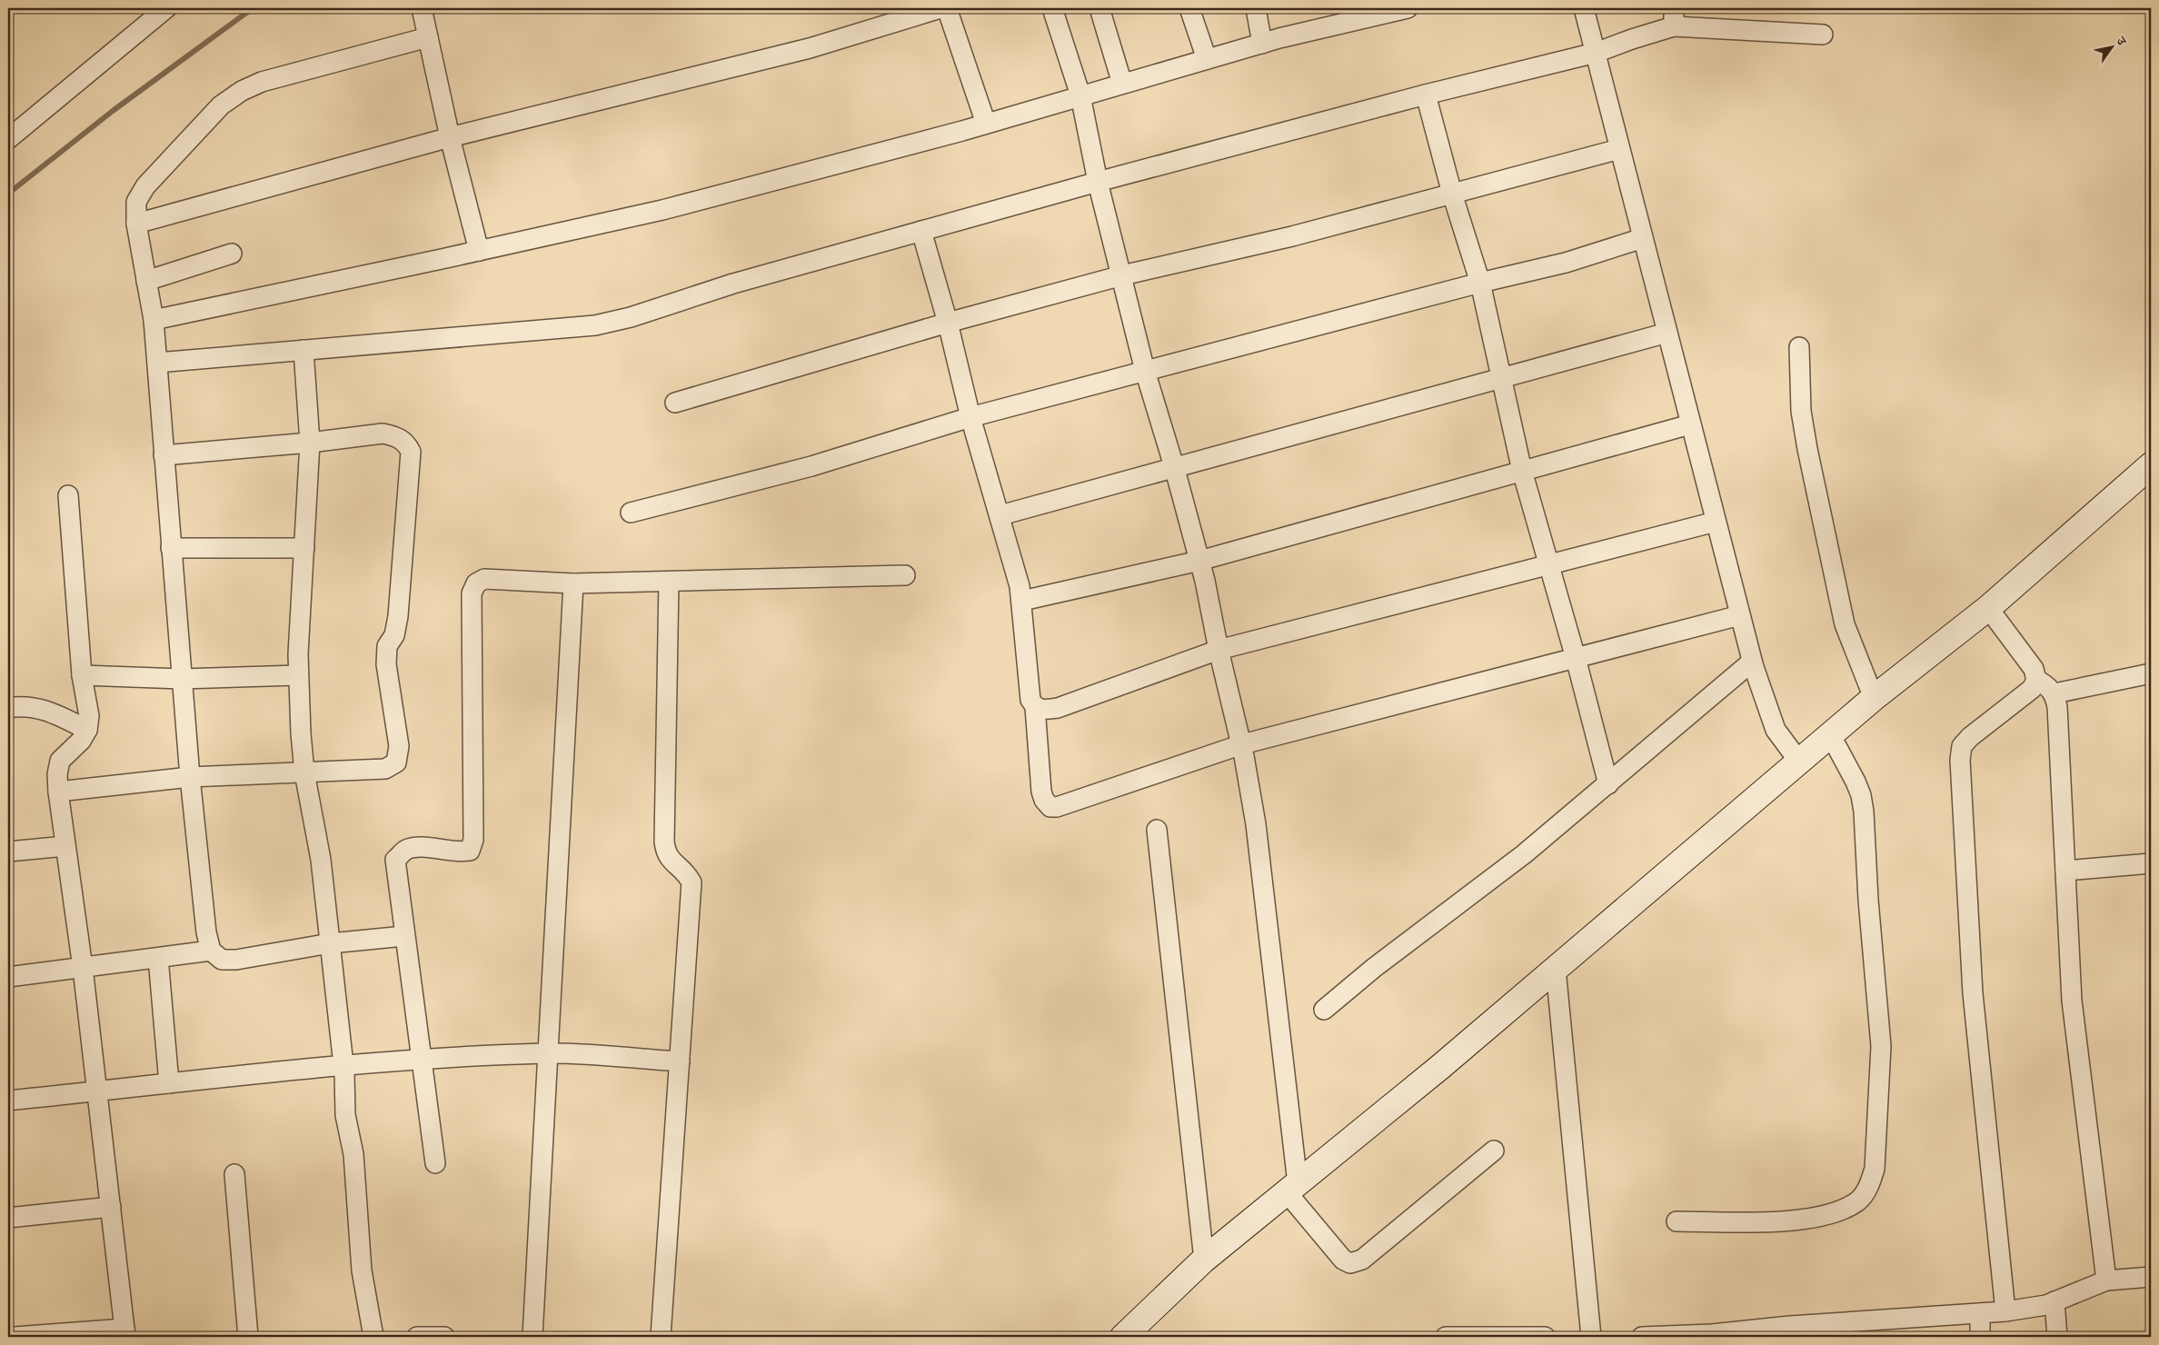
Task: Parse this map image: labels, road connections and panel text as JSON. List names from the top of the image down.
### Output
{
  "north": "top right"
}
